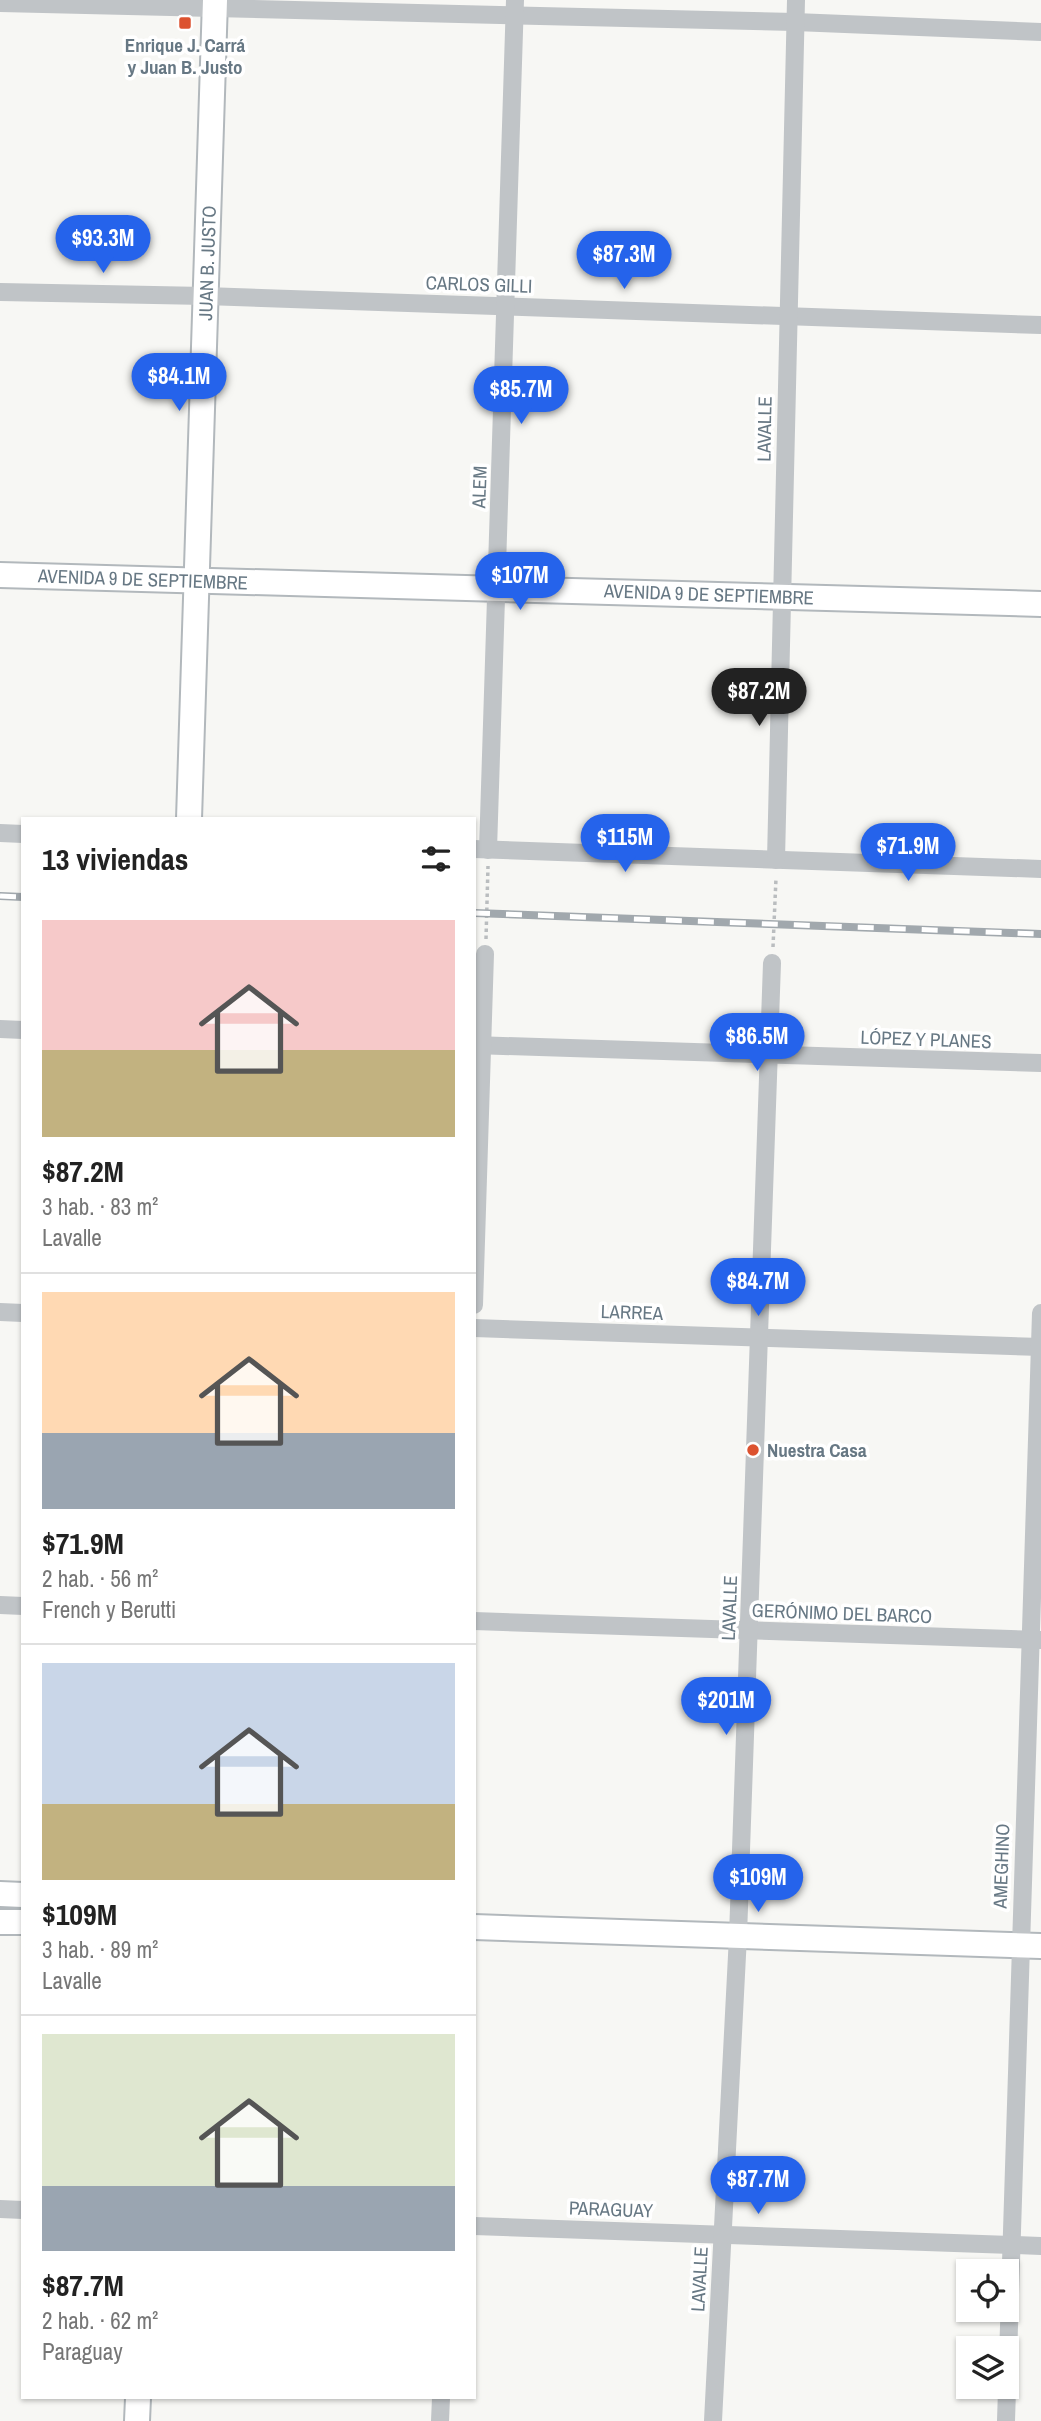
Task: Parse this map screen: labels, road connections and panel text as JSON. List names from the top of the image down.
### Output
{
  "streets": {
    "street": [
      "JUAN B. JUSTO",
      "CARLOS GILLI",
      "LAVALLE",
      "ALEM",
      "AVENIDA 9 DE SEPTIEMBRE",
      "LÓPEZ Y PLANES",
      "LARREA",
      "GERÓNIMO DEL BARCO",
      "AMEGHINO",
      "PARAGUAY"
    ]
  },
  "crossings": [
    ["JUAN B. JUSTO", "CARLOS GILLI"],
    ["JUAN B. JUSTO", "AVENIDA 9 DE SEPTIEMBRE"],
    ["CARLOS GILLI", "LAVALLE"],
    ["CARLOS GILLI", "ALEM"],
    ["LAVALLE", "AVENIDA 9 DE SEPTIEMBRE"],
    ["LAVALLE", "LÓPEZ Y PLANES"],
    ["LAVALLE", "LARREA"],
    ["LAVALLE", "GERÓNIMO DEL BARCO"],
    ["LAVALLE", "PARAGUAY"],
    ["ALEM", "AVENIDA 9 DE SEPTIEMBRE"],
    ["LARREA", "AMEGHINO"],
    ["GERÓNIMO DEL BARCO", "AMEGHINO"],
    ["AMEGHINO", "PARAGUAY"]
  ],
  "places": {
    "transit": ["Enrique J. Carrá y Juan B. Justo"],
    "other": ["Nuestra Casa"]
  },
  "page": {
    "price": [
      "$93.3M",
      "$87.3M",
      "$84.1M",
      "$85.7M",
      "$107M",
      "$87.2M",
      "$115M",
      "$71.9M",
      "$86.5M",
      "$84.7M",
      "$201M",
      "$109M",
      "$87.7M"
    ],
    "heading": "13 viviendas",
    "list": [
      {
        "name": "$87.2M",
        "note": "3 hab. · 83 m² · Lavalle"
      },
      {
        "name": "$71.9M",
        "note": "2 hab. · 56 m² · French y Berutti"
      },
      {
        "name": "$109M",
        "note": "3 hab. · 89 m² · Lavalle"
      },
      {
        "name": "$87.7M",
        "note": "2 hab. · 62 m² · Paraguay"
      }
    ]
  }
}
